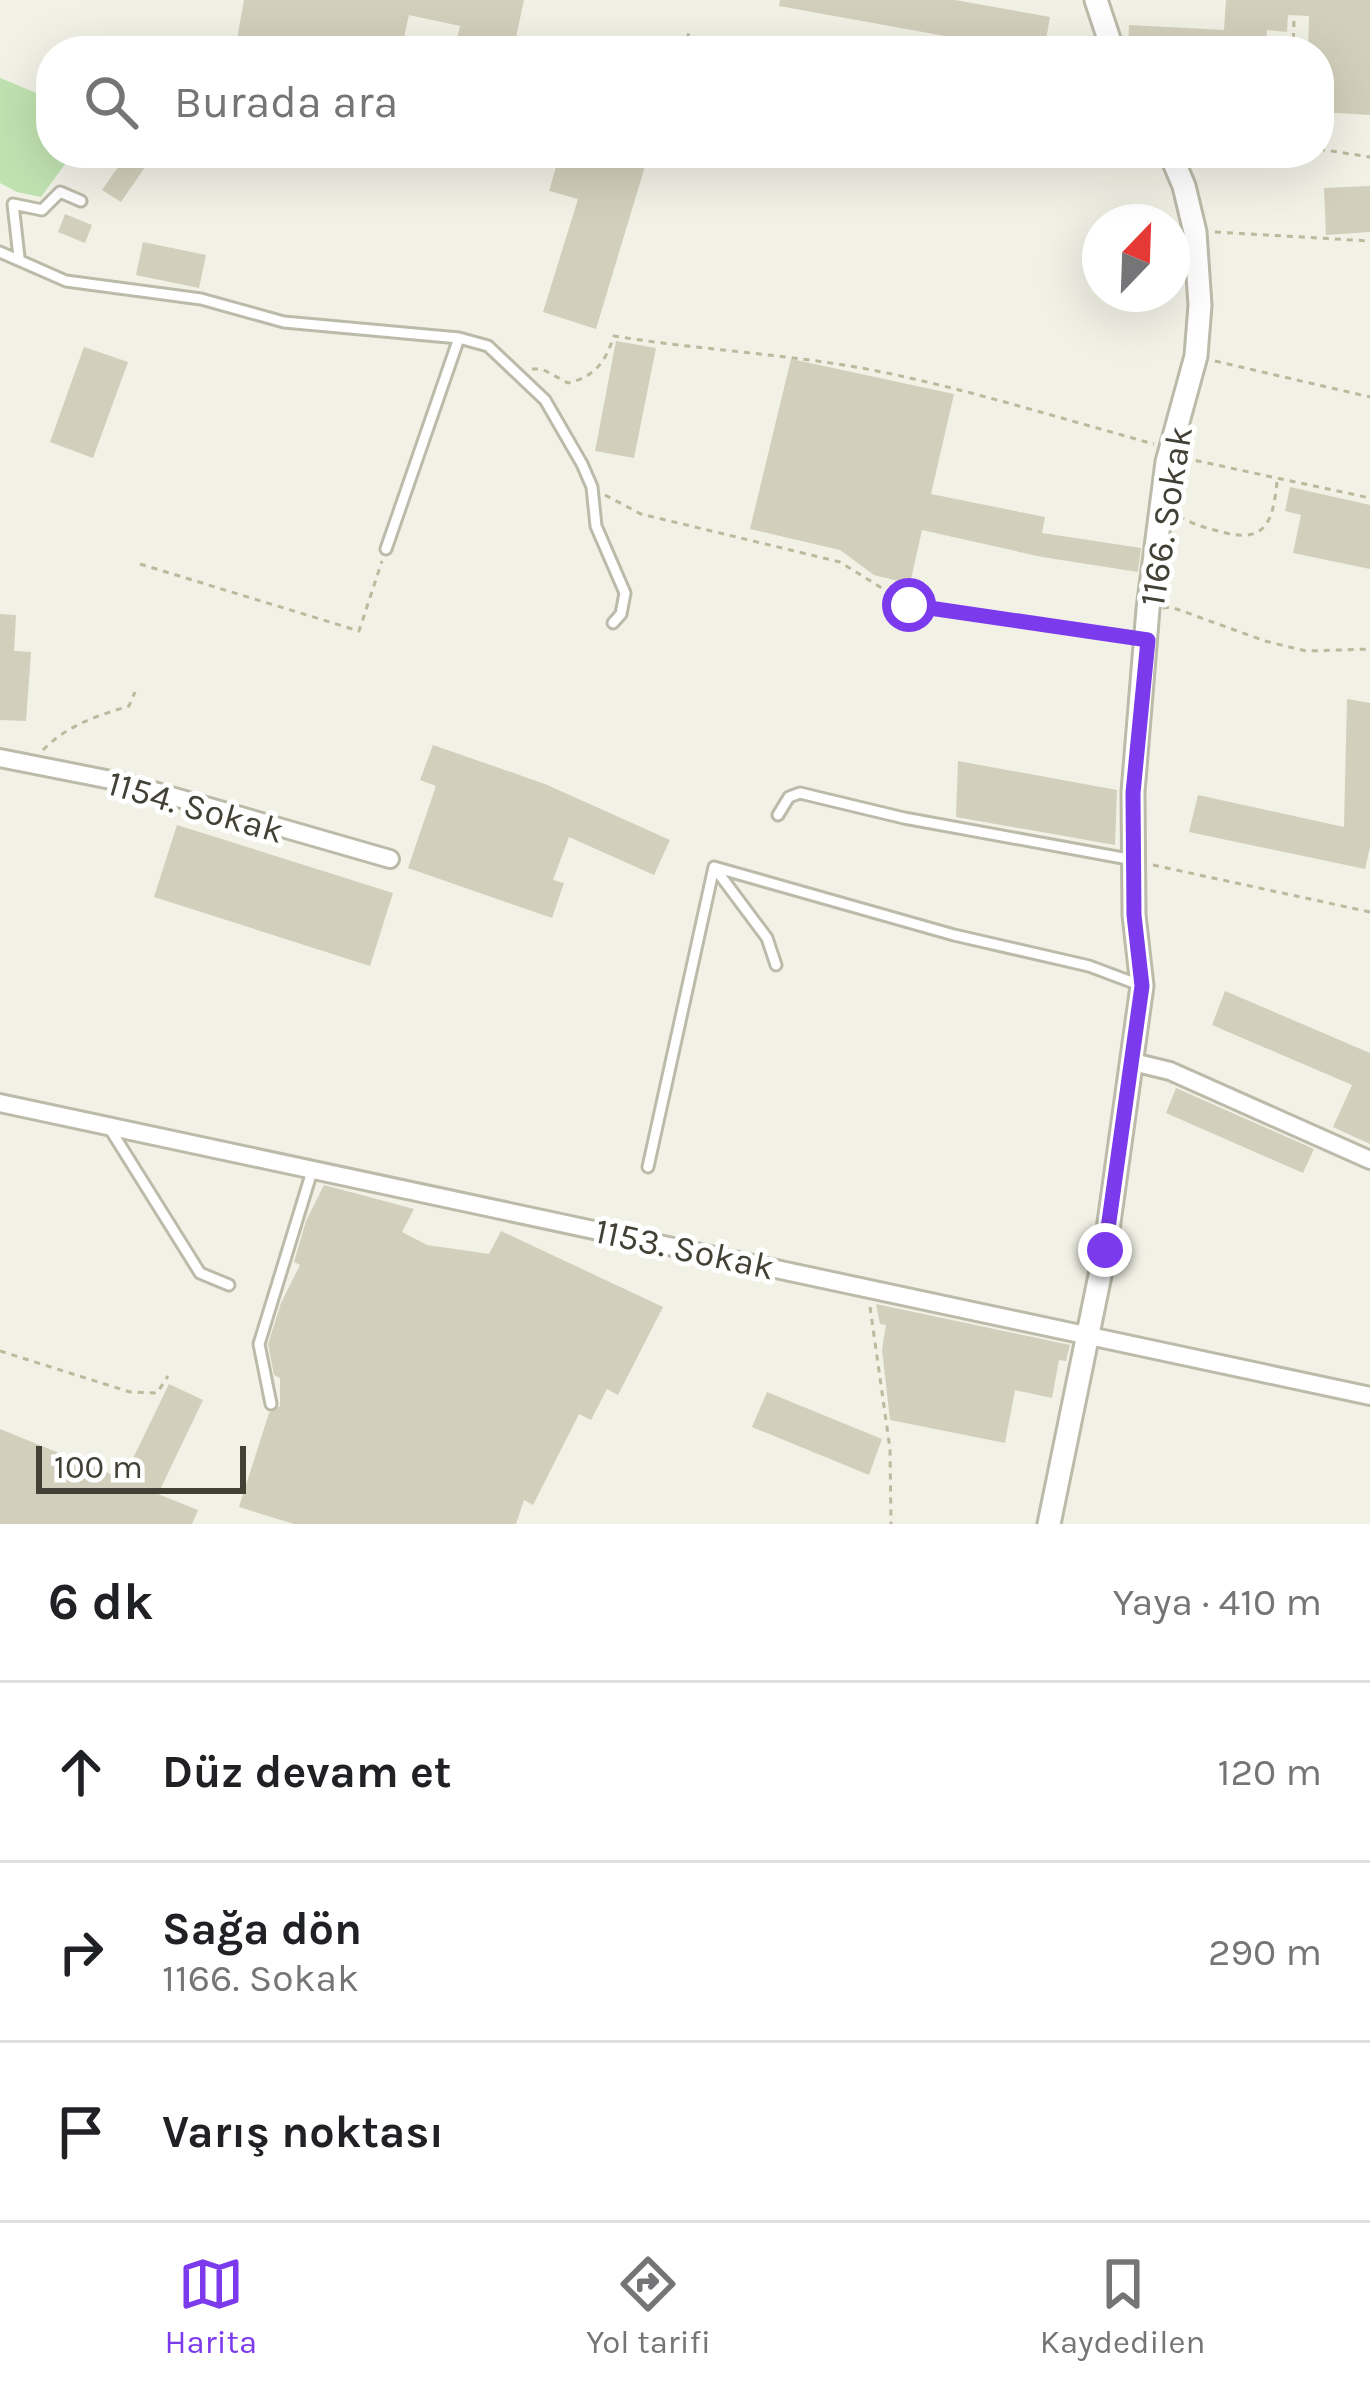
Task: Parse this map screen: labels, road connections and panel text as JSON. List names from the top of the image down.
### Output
{
  "streets": {
    "street": ["1166. Sokak", "1154. Sokak", "1153. Sokak"]
  },
  "crossings": [
    ["1166. Sokak", "1153. Sokak"]
  ],
  "scale_bar": "100 m",
  "north": "top right",
  "page": {
    "search": "Burada ara",
    "scale": "100 m",
    "heading": ["6 dk", "Yaya · 410 m"],
    "list": [
      ["Düz devam et", "120 m"],
      ["Sağa dön", "1166. Sokak", "290 m"],
      "Varış noktası"
    ],
    "nav": ["Harita", "Yol tarifi", "Kaydedilen"]
  }
}
